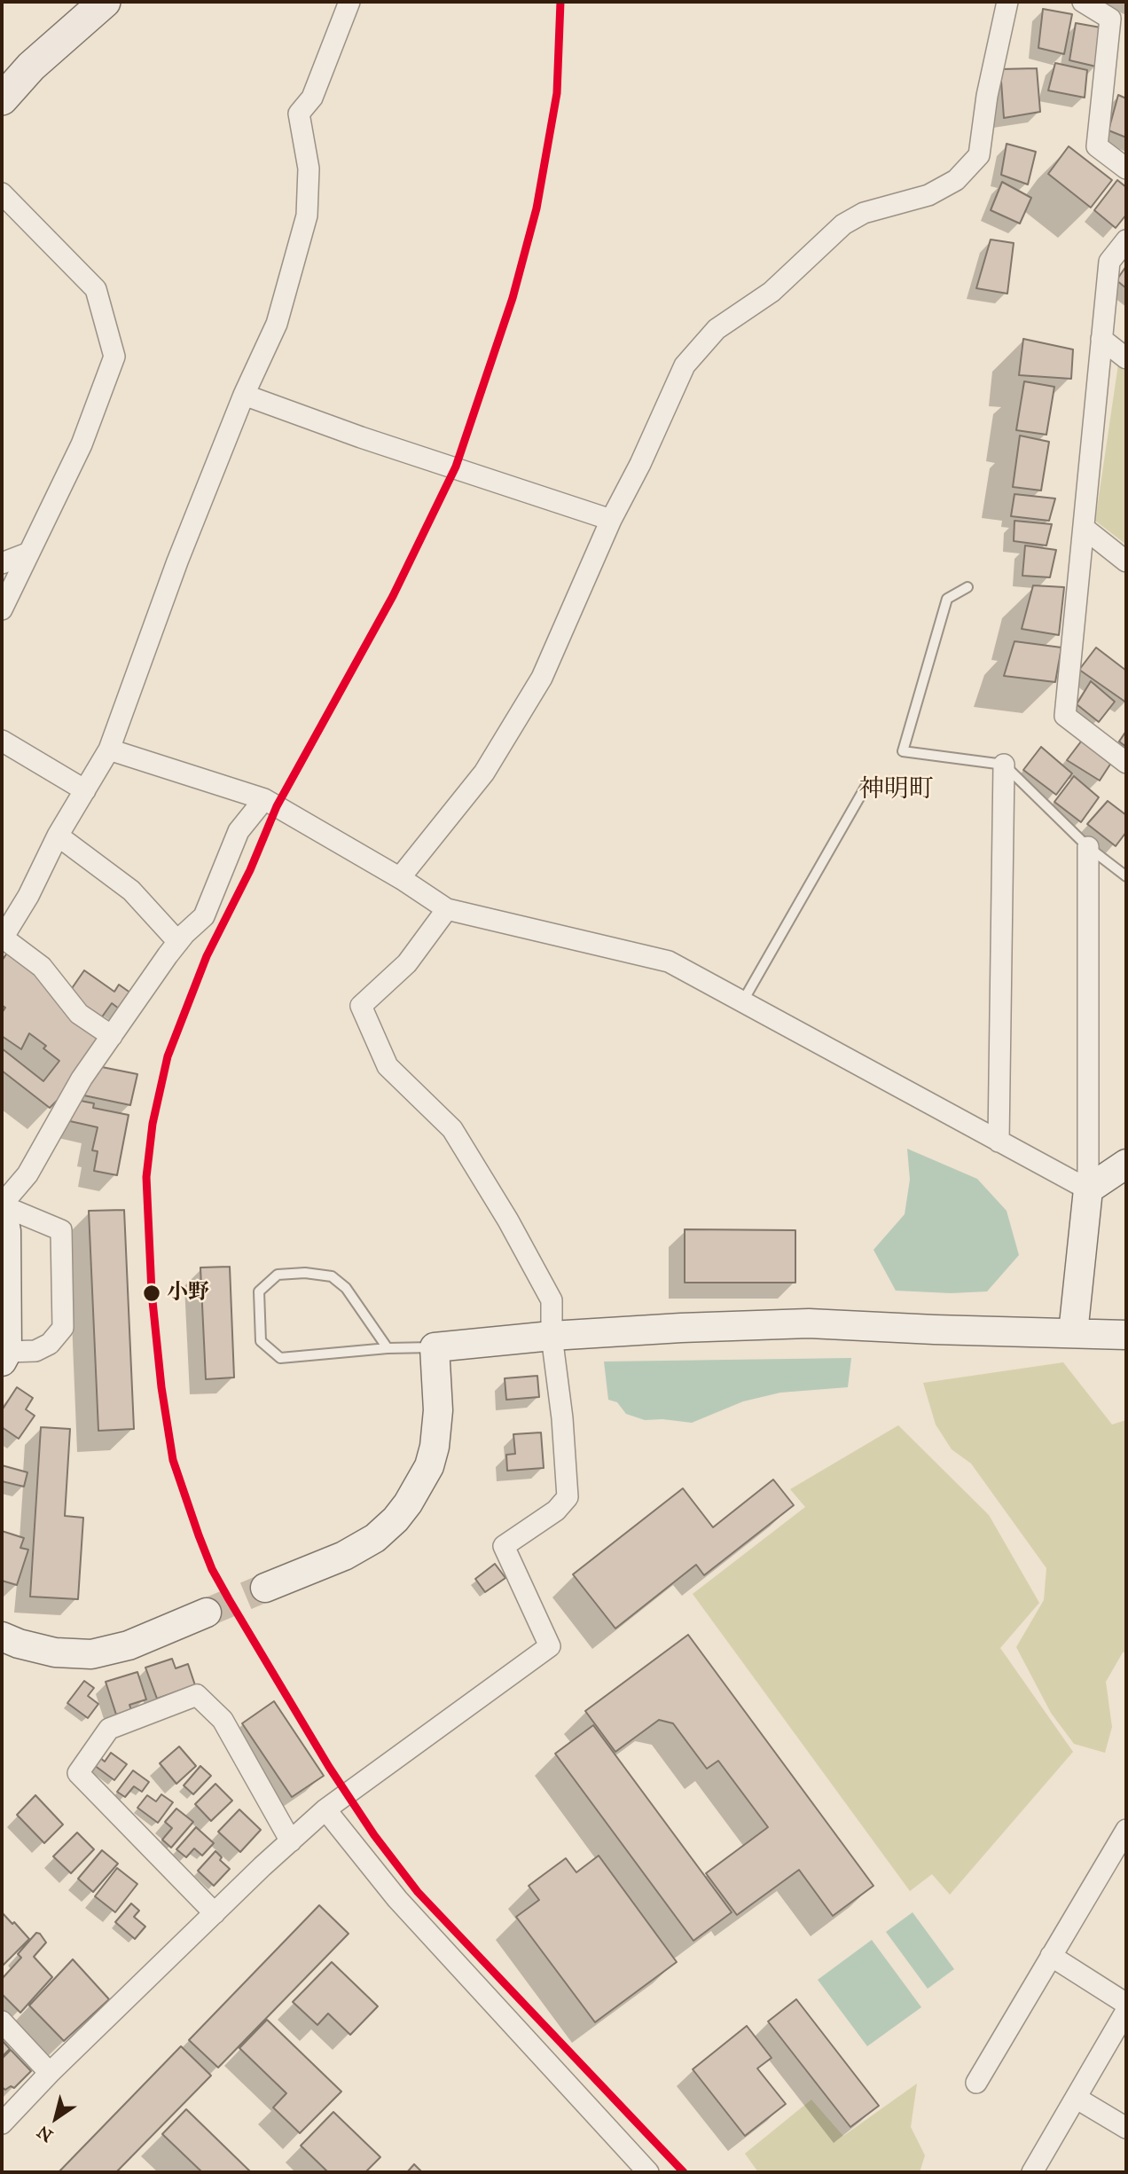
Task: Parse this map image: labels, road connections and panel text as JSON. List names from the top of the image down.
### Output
{
  "districts": ["神明町"],
  "places": ["小野"],
  "north": "bottom left"
}
